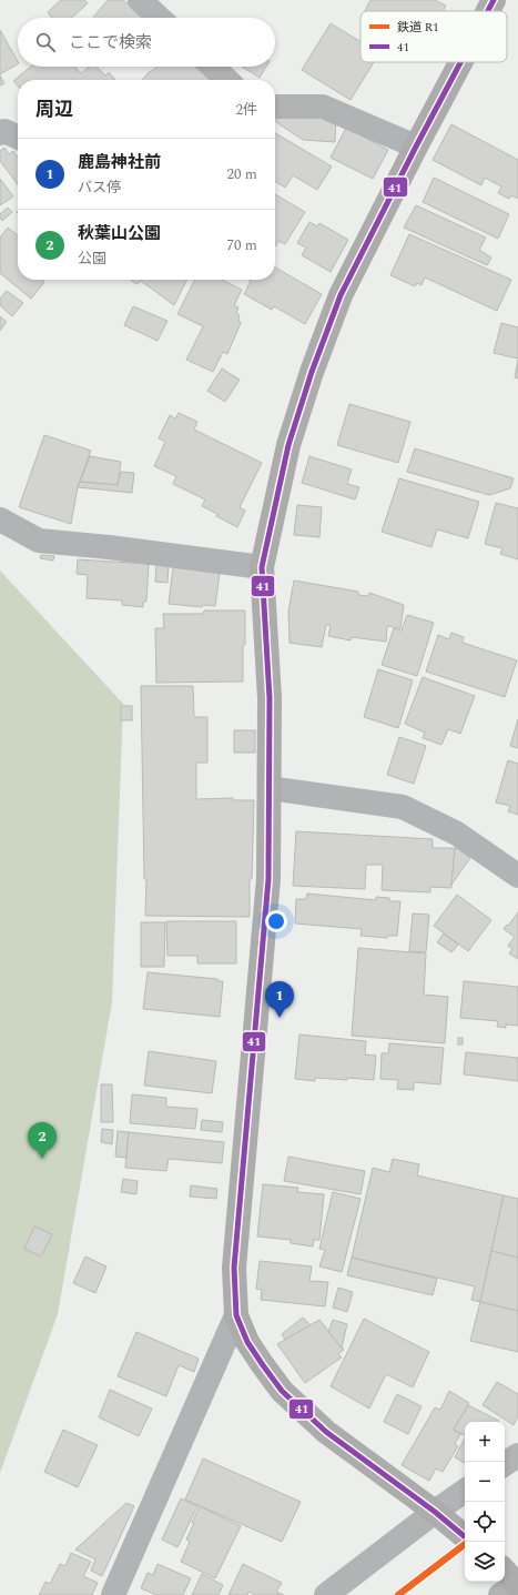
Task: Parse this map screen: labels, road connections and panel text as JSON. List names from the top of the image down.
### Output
{
  "lines": ["transit line 41", "rail line R1"],
  "legend": ["鉄道 R1", "41"],
  "page": {
    "search": "ここで検索",
    "heading": ["周辺", "2件"],
    "list": [
      {
        "mark": "1",
        "name": "鹿島神社前",
        "note": "バス停",
        "value": "20 m"
      },
      {
        "mark": "2",
        "name": "秋葉山公園",
        "note": "公園",
        "value": "70 m"
      }
    ],
    "pins": ["1", "2"],
    "map_buttons": ["+", "−"]
  }
}
